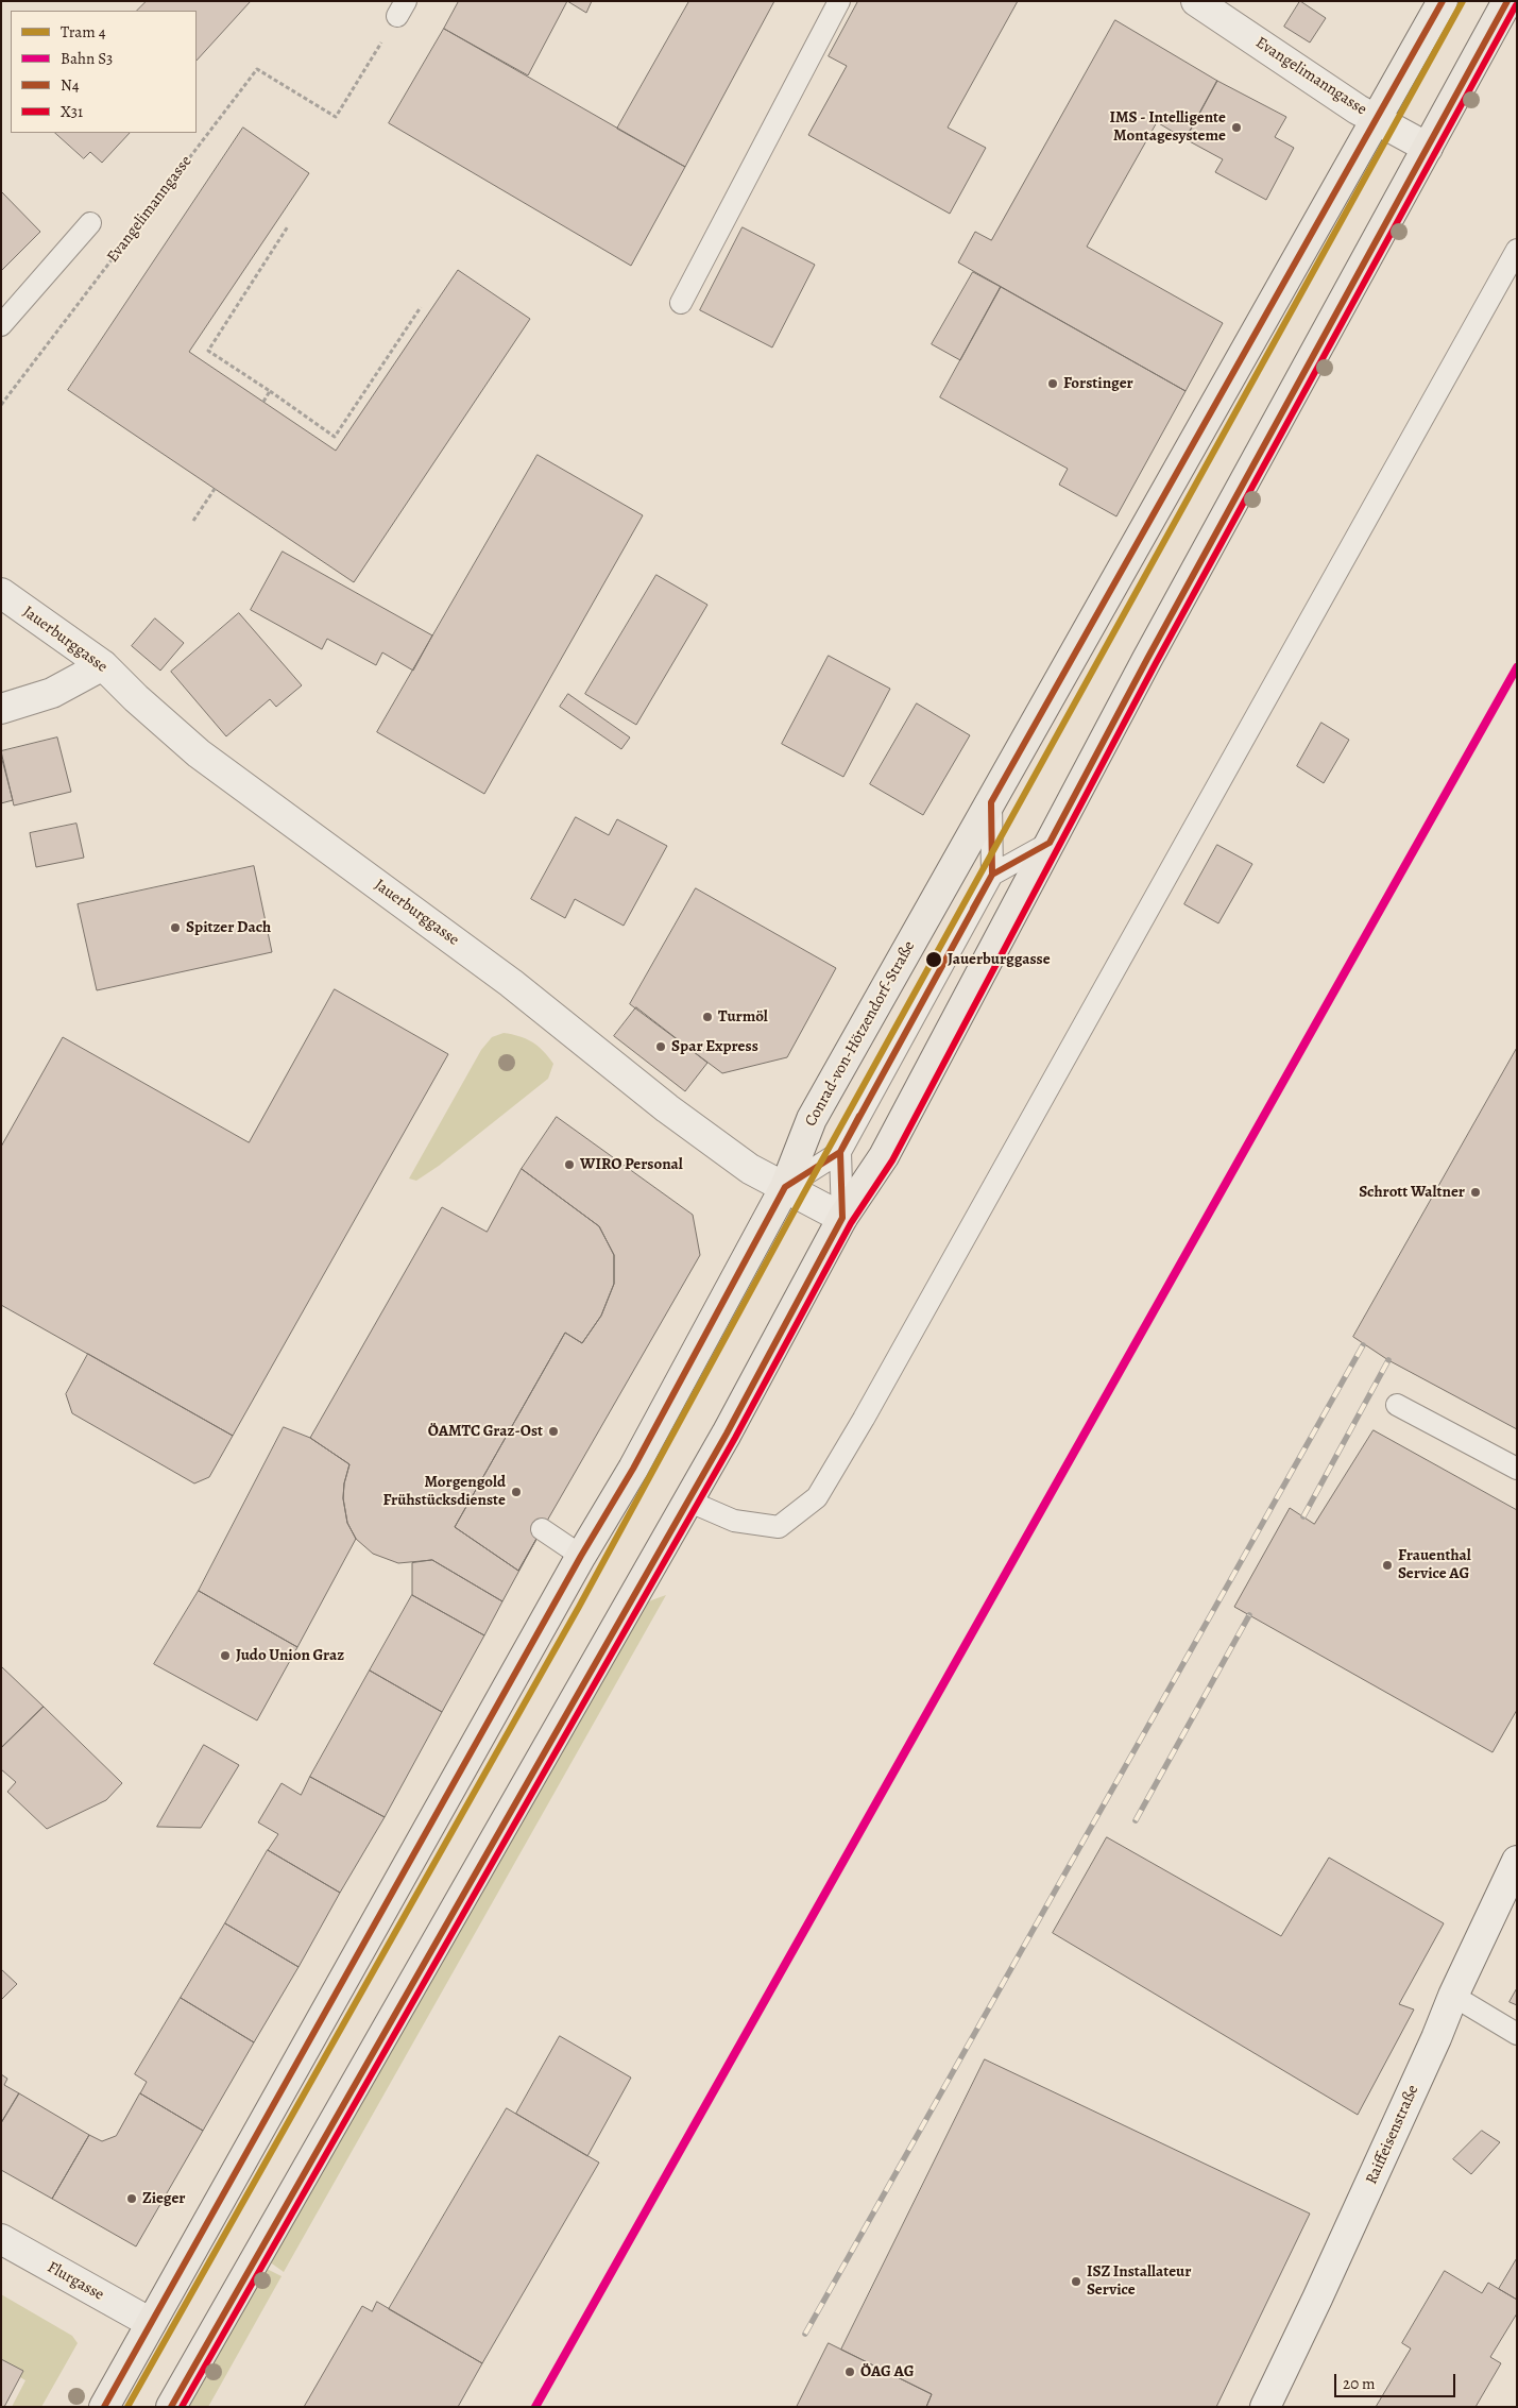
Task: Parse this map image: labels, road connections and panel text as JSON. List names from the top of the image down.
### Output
{
  "streets": {
    "main road": ["Conrad-von-Hötzendorf-Straße"],
    "street": [
      "Evangelimanngasse",
      "Jauerburggasse",
      "Raiffeisenstraße",
      "Flurgasse"
    ]
  },
  "crossings": [
    ["Evangelimanngasse", "Conrad-von-Hötzendorf-Straße"],
    ["Jauerburggasse", "Conrad-von-Hötzendorf-Straße"],
    ["Conrad-von-Hötzendorf-Straße", "Flurgasse"]
  ],
  "places": [
    "IMS - Intelligente Montagesysteme",
    "Forstinger",
    "Spitzer Dach",
    "Jauerburggasse",
    "Turmöl",
    "Spar Express",
    "WIRO Personal",
    "Schrott Waltner",
    "ÖAMTC Graz-Ost",
    "Morgengold Frühstücksdienste",
    "Frauenthal Service AG",
    "Judo Union Graz",
    "Zieger",
    "ISZ Installateur Service",
    "ÖAG AG"
  ],
  "lines": [
    "tram line 4",
    "transit line N4",
    "transit line X31",
    "rail line S3"
  ],
  "legend": [
    "Tram 4",
    "Bahn S3",
    "N4",
    "X31"
  ],
  "scale_bar": "20 m"
}
